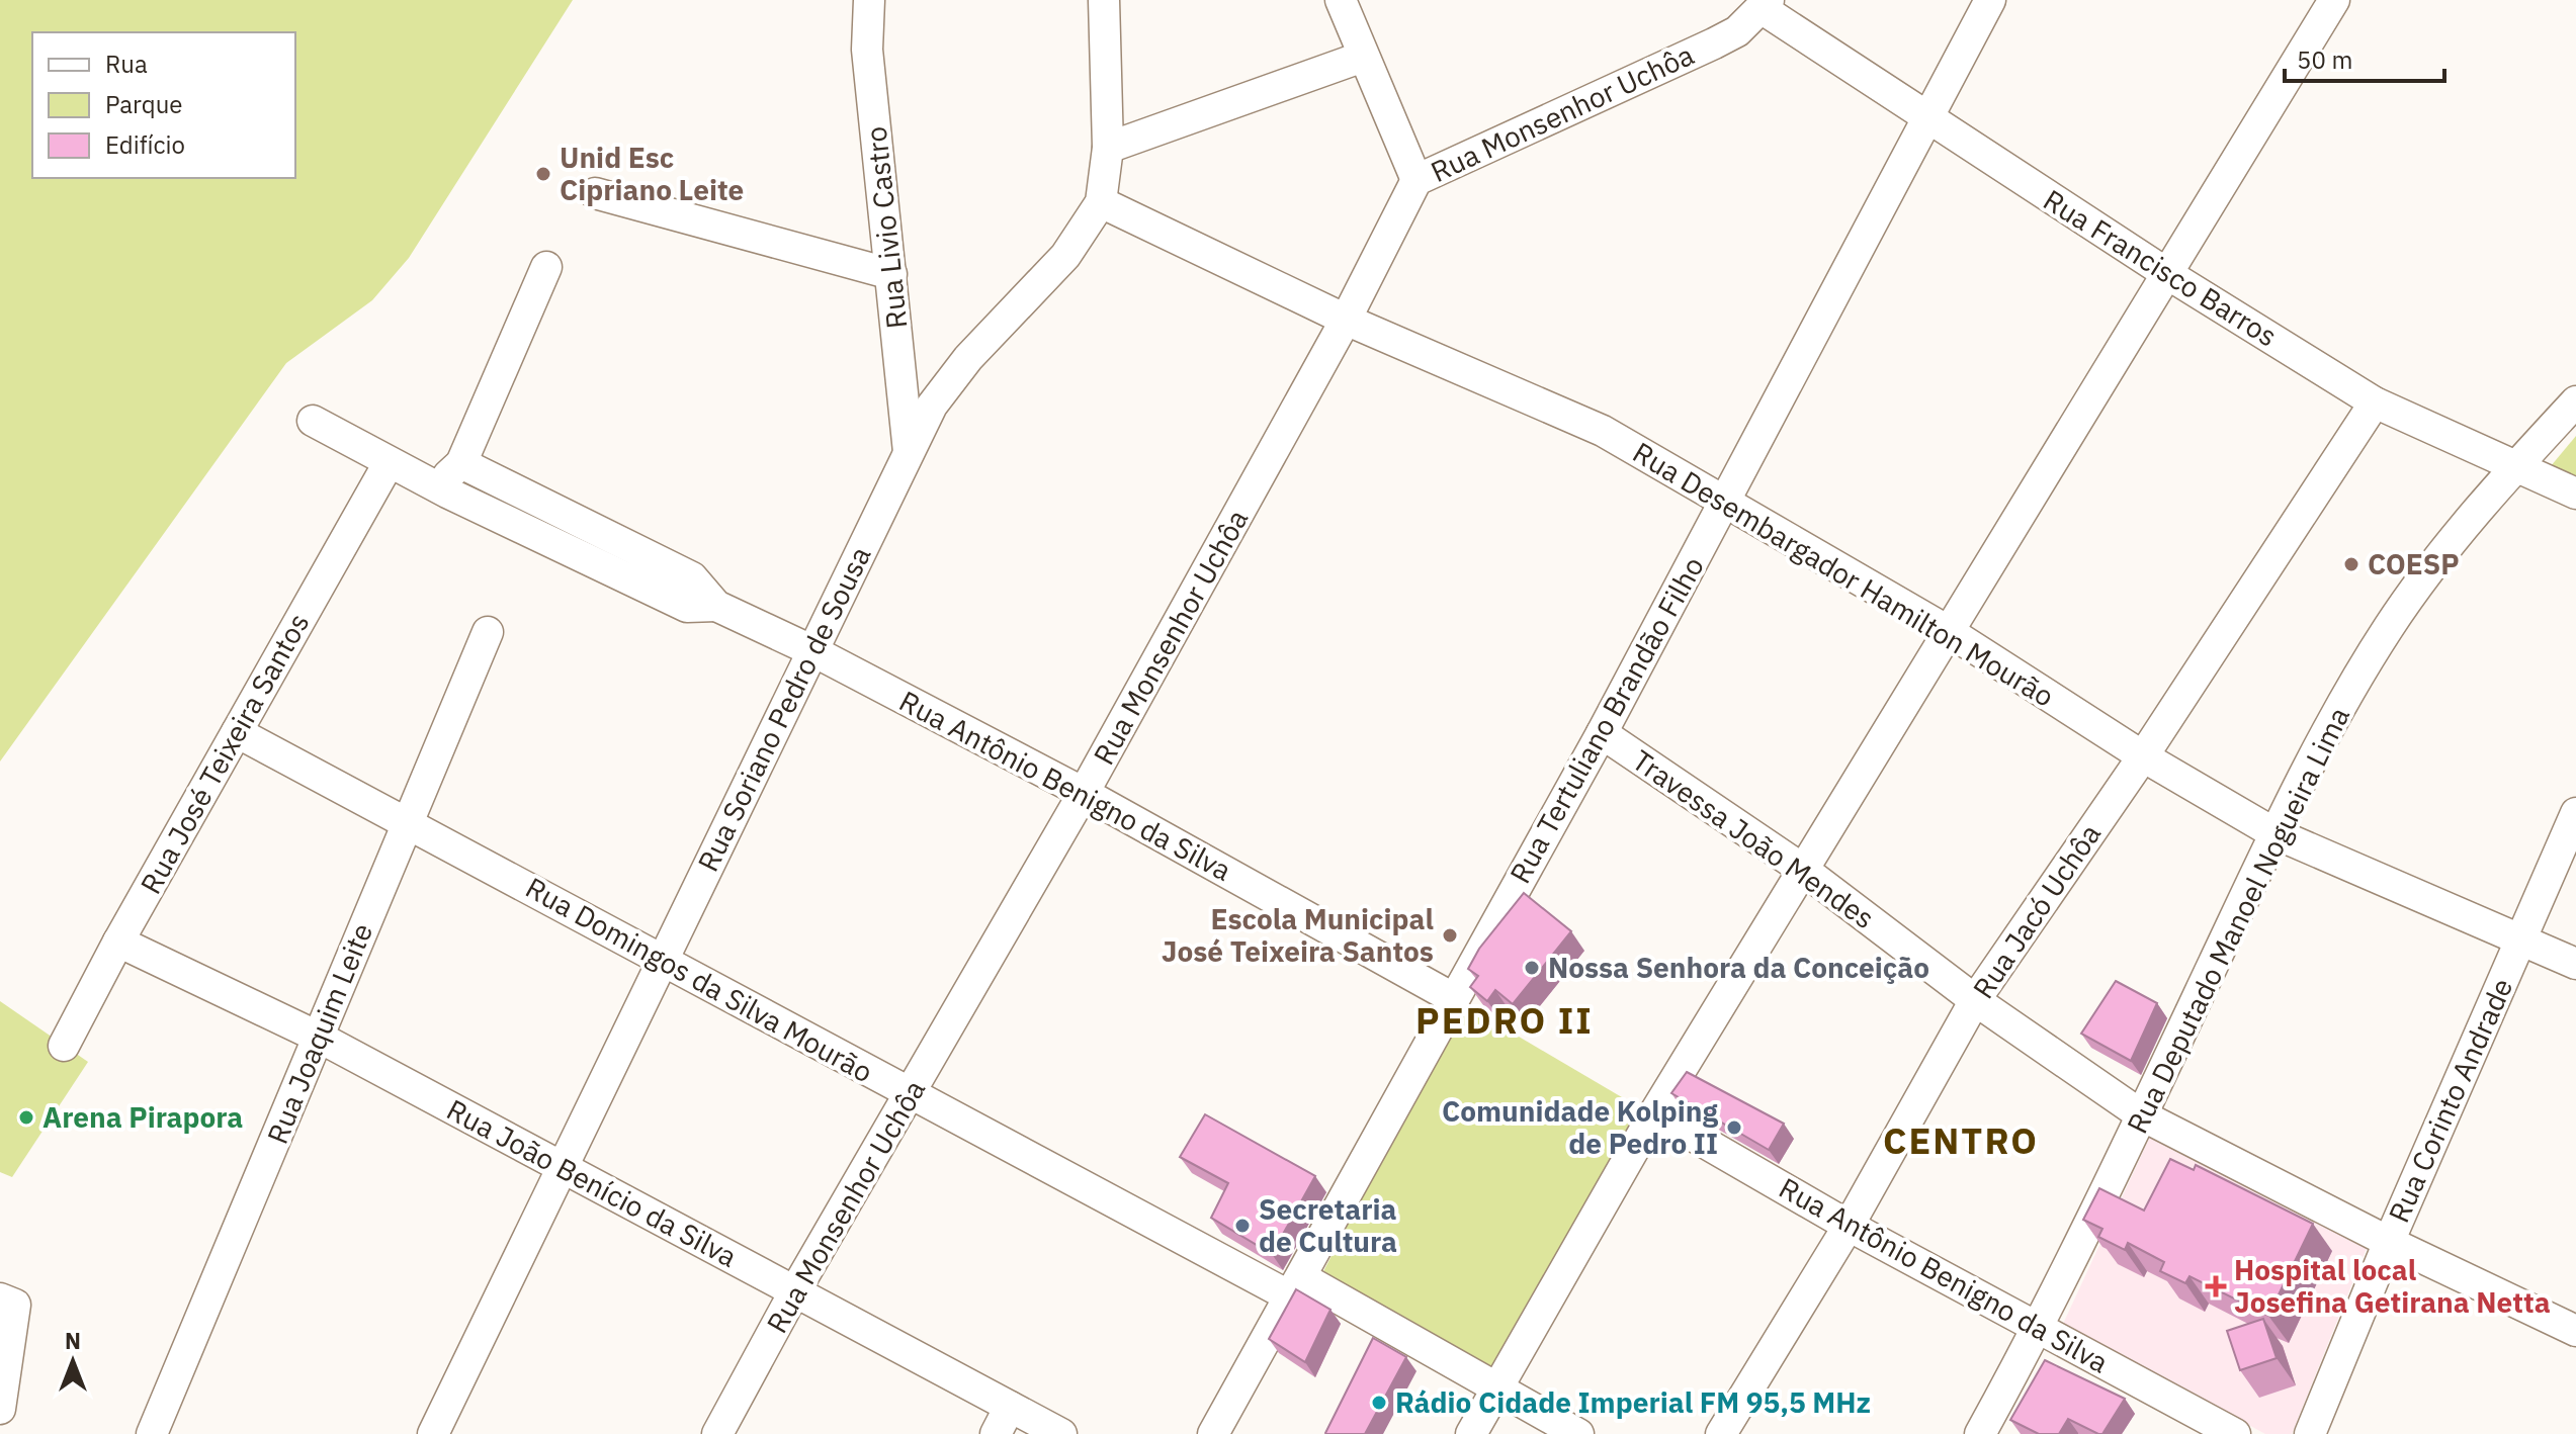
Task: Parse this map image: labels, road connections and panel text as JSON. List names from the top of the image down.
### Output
{
  "streets": {
    "street": [
      "Rua Monsenhor Uchôa",
      "Rua Livio Castro",
      "Rua Francisco Barros",
      "Rua Desembargador Hamilton Mourão",
      "Rua Soriano Pedro de Sousa",
      "Rua Tertuliano Brandão Filho",
      "Rua José Teixeira Santos",
      "Rua Antônio Benigno da Silva",
      "Travessa João Mendes",
      "Rua Jacó Uchôa",
      "Rua Deputado Manoel Nogueira Lima",
      "Rua Domingos da Silva Mourão",
      "Rua Joaquim Leite",
      "Rua Corinto Andrade",
      "Rua João Benício da Silva"
    ]
  },
  "crossings": [
    ["Rua Monsenhor Uchôa", "Rua Francisco Barros"],
    ["Rua Monsenhor Uchôa", "Rua Desembargador Hamilton Mourão"],
    ["Rua Monsenhor Uchôa", "Rua Antônio Benigno da Silva"],
    ["Rua Monsenhor Uchôa", "Rua Domingos da Silva Mourão"],
    ["Rua Monsenhor Uchôa", "Rua João Benício da Silva"],
    ["Rua Livio Castro", "Rua Soriano Pedro de Sousa"],
    ["Rua Francisco Barros", "Rua Tertuliano Brandão Filho"],
    ["Rua Francisco Barros", "Rua Jacó Uchôa"],
    ["Rua Francisco Barros", "Rua Deputado Manoel Nogueira Lima"],
    ["Rua Desembargador Hamilton Mourão", "Rua Soriano Pedro de Sousa"],
    ["Rua Desembargador Hamilton Mourão", "Rua Tertuliano Brandão Filho"],
    ["Rua Desembargador Hamilton Mourão", "Rua Jacó Uchôa"],
    ["Rua Desembargador Hamilton Mourão", "Rua Deputado Manoel Nogueira Lima"],
    ["Rua Desembargador Hamilton Mourão", "Rua Corinto Andrade"],
    ["Rua Soriano Pedro de Sousa", "Rua Antônio Benigno da Silva"],
    ["Rua Soriano Pedro de Sousa", "Rua Domingos da Silva Mourão"],
    ["Rua Soriano Pedro de Sousa", "Rua João Benício da Silva"],
    ["Rua Tertuliano Brandão Filho", "Rua Antônio Benigno da Silva"],
    ["Rua Tertuliano Brandão Filho", "Travessa João Mendes"],
    ["Rua Tertuliano Brandão Filho", "Rua Domingos da Silva Mourão"],
    ["Rua José Teixeira Santos", "Rua Antônio Benigno da Silva"],
    ["Rua José Teixeira Santos", "Rua Domingos da Silva Mourão"],
    ["Rua José Teixeira Santos", "Rua João Benício da Silva"],
    ["Rua Antônio Benigno da Silva", "Rua Jacó Uchôa"],
    ["Rua Antônio Benigno da Silva", "Rua Deputado Manoel Nogueira Lima"],
    ["Travessa João Mendes", "Rua Jacó Uchôa"],
    ["Travessa João Mendes", "Rua Deputado Manoel Nogueira Lima"],
    ["Travessa João Mendes", "Rua Corinto Andrade"],
    ["Rua Domingos da Silva Mourão", "Rua Joaquim Leite"],
    ["Rua Joaquim Leite", "Rua João Benício da Silva"]
  ],
  "districts": ["PEDRO II", "CENTRO"],
  "places": {
    "other": [
      "Unid Esc Cipriano Leite",
      "COESP",
      "Escola Municipal José Teixeira Santos",
      "Nossa Senhora da Conceição",
      "Arena Pirapora",
      "Comunidade Kolping de Pedro II",
      "Secretaria de Cultura",
      "Rádio Cidade Imperial FM 95,5 MHz"
    ],
    "health": ["Hospital local Josefina Getirana Netta"]
  },
  "legend": ["Rua", "Parque", "Edifício"],
  "scale_bar": "50 m",
  "north": "top"
}
